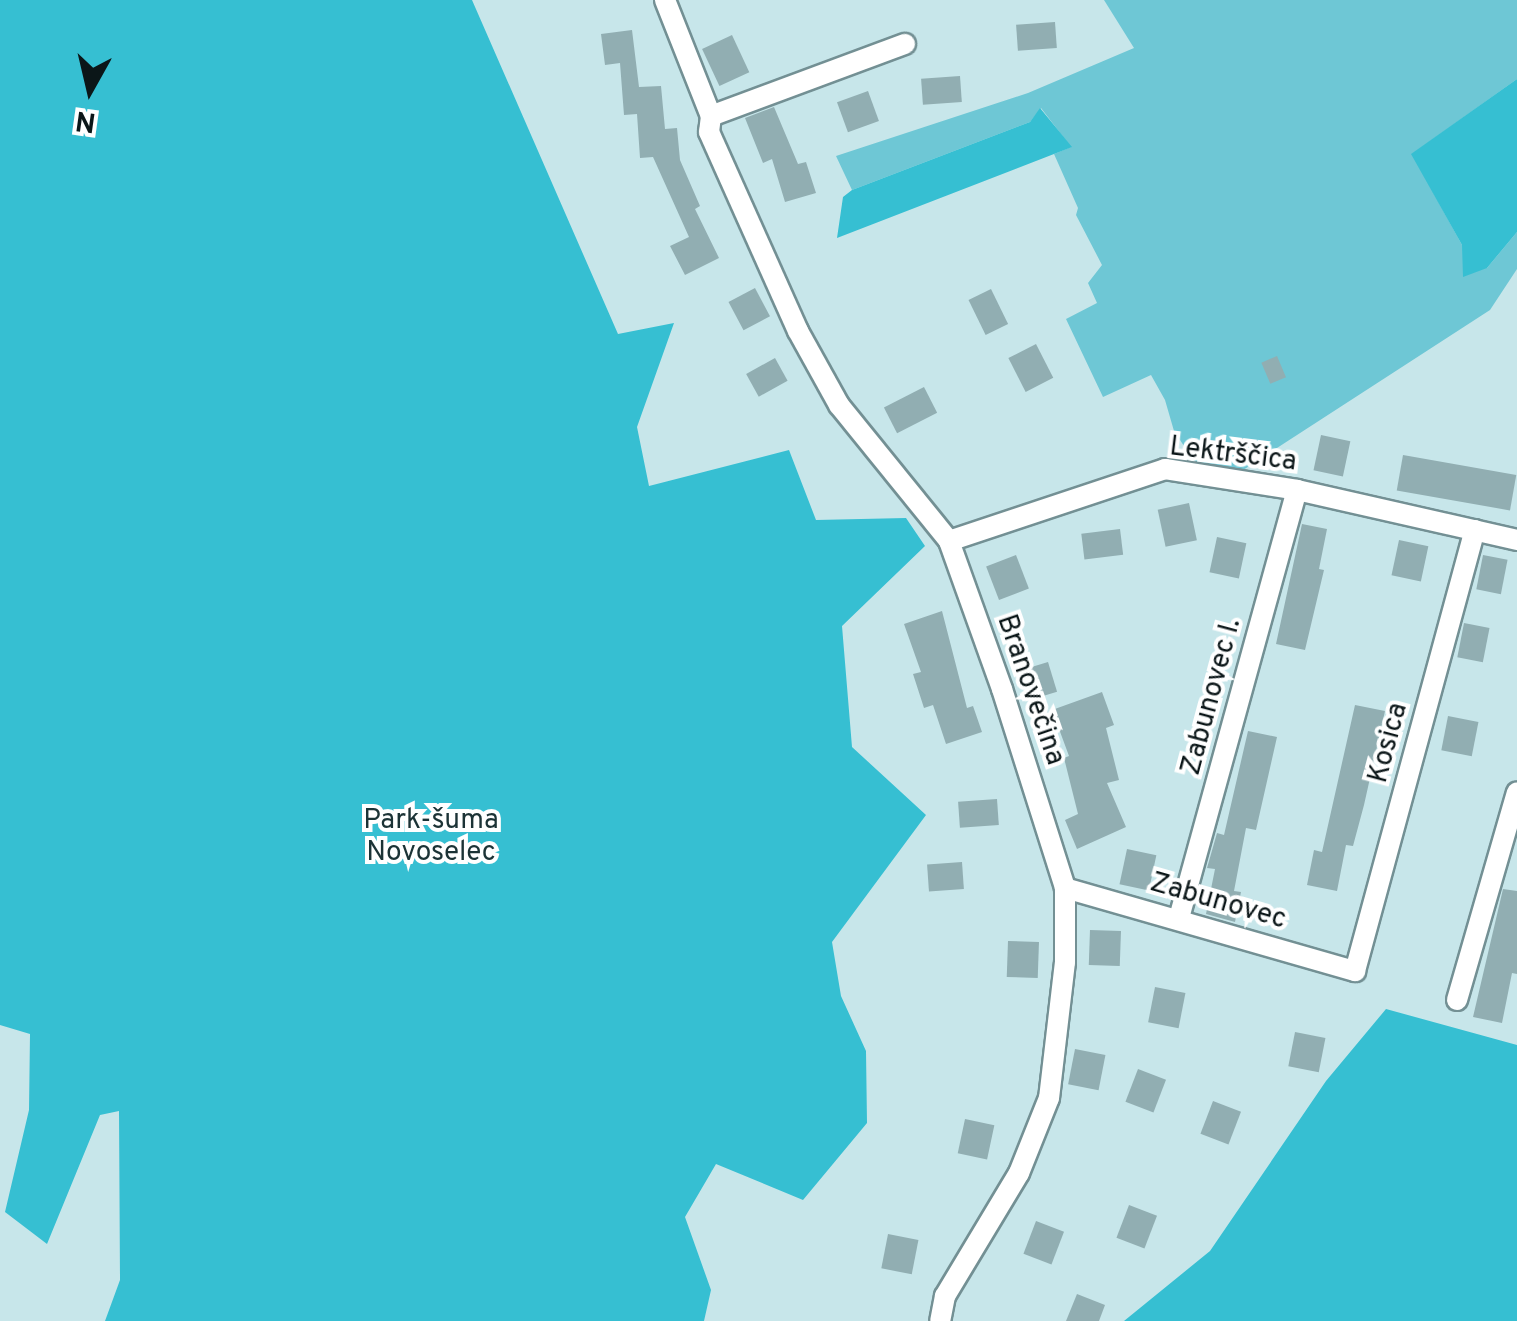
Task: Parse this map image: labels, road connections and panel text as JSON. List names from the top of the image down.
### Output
{
  "streets": {
    "street": [
      "Lektrščica",
      "Branovečina",
      "Zabunovec I.",
      "Kosica",
      "Zabunovec"
    ]
  },
  "crossings": [
    ["Lektrščica", "Branovečina"],
    ["Lektrščica", "Zabunovec I."],
    ["Lektrščica", "Kosica"],
    ["Branovečina", "Zabunovec"],
    ["Zabunovec I.", "Zabunovec"],
    ["Kosica", "Zabunovec"]
  ],
  "parks": ["Park-šuma Novoselec"],
  "north": "bottom"
}
